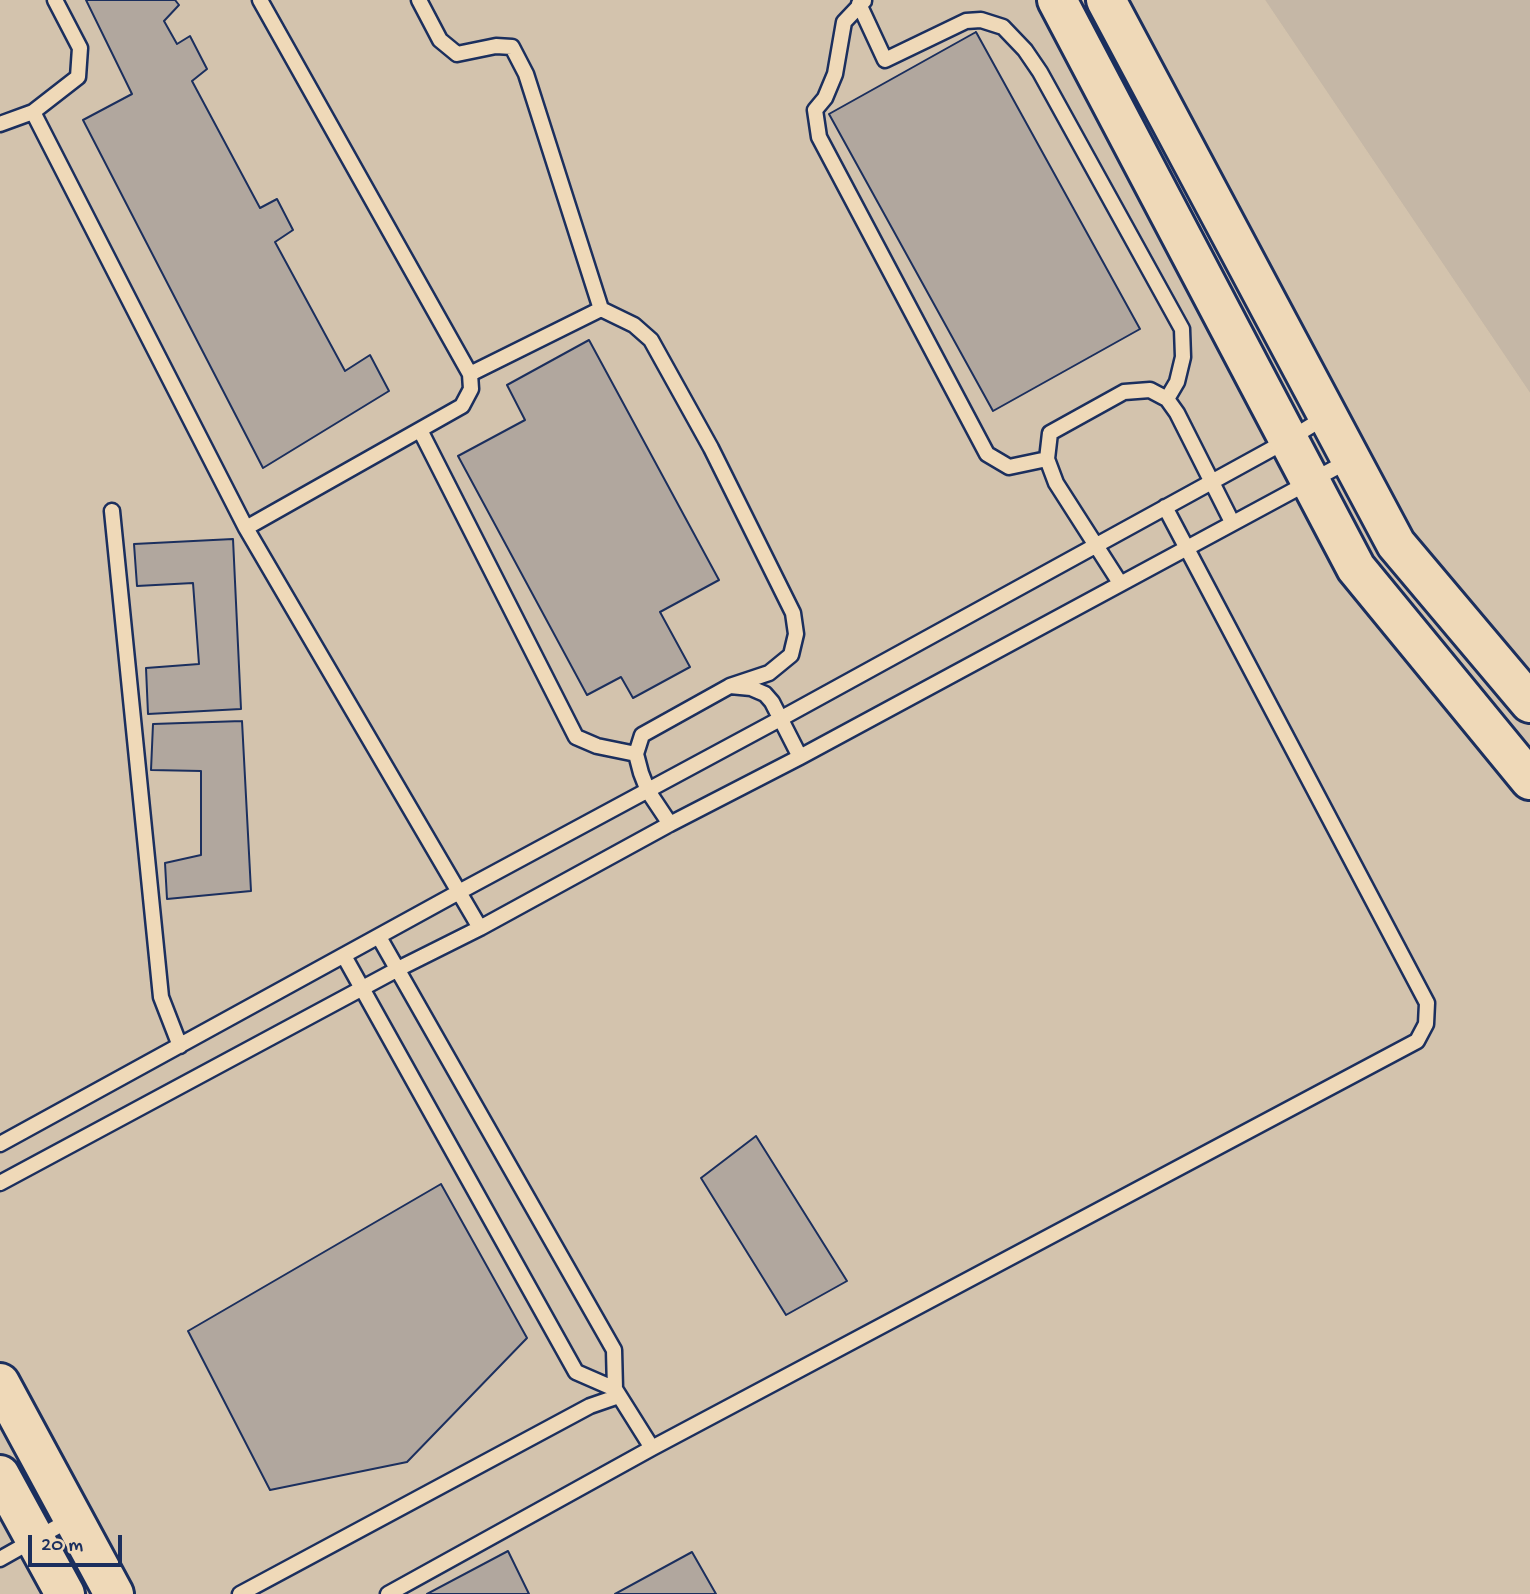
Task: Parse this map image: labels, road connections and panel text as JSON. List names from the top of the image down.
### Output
{
  "scale_bar": "20 m"
}
